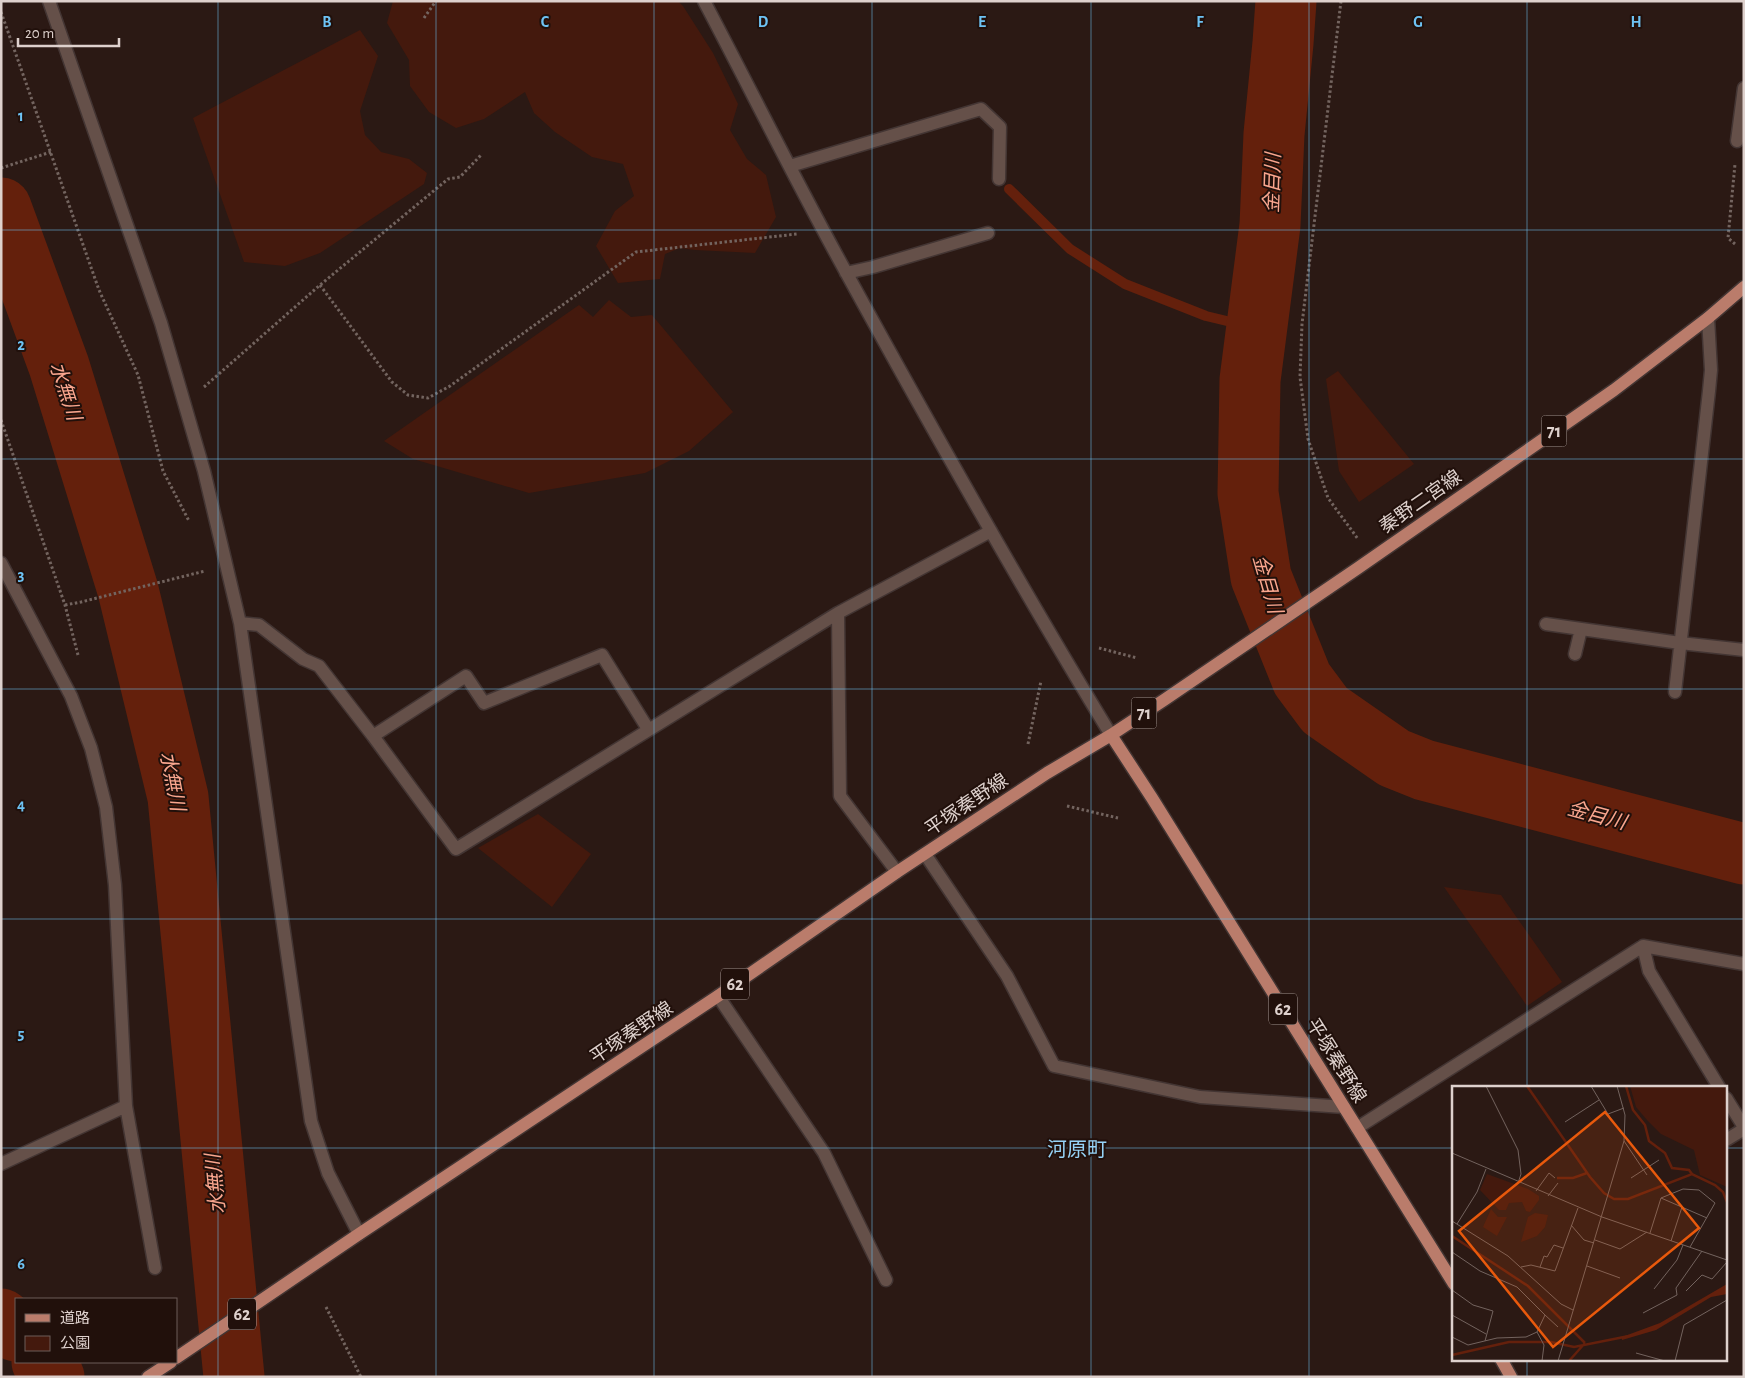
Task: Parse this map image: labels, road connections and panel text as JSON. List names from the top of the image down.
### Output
{
  "streets": {
    "main road": [
      "71",
      "秦野二宮線",
      "平塚秦野線",
      "62"
    ]
  },
  "crossings": [
    ["秦野二宮線", "平塚秦野線"]
  ],
  "districts": ["河原町"],
  "water": ["金目川", "水無川"],
  "legend": ["道路", "公園"],
  "scale_bar": "20 m",
  "grid": {
    "columns": [
      "B",
      "C",
      "D",
      "E",
      "F",
      "G",
      "H"
    ],
    "rows": [
      "1",
      "2",
      "3",
      "4",
      "5",
      "6"
    ]
  }
}
